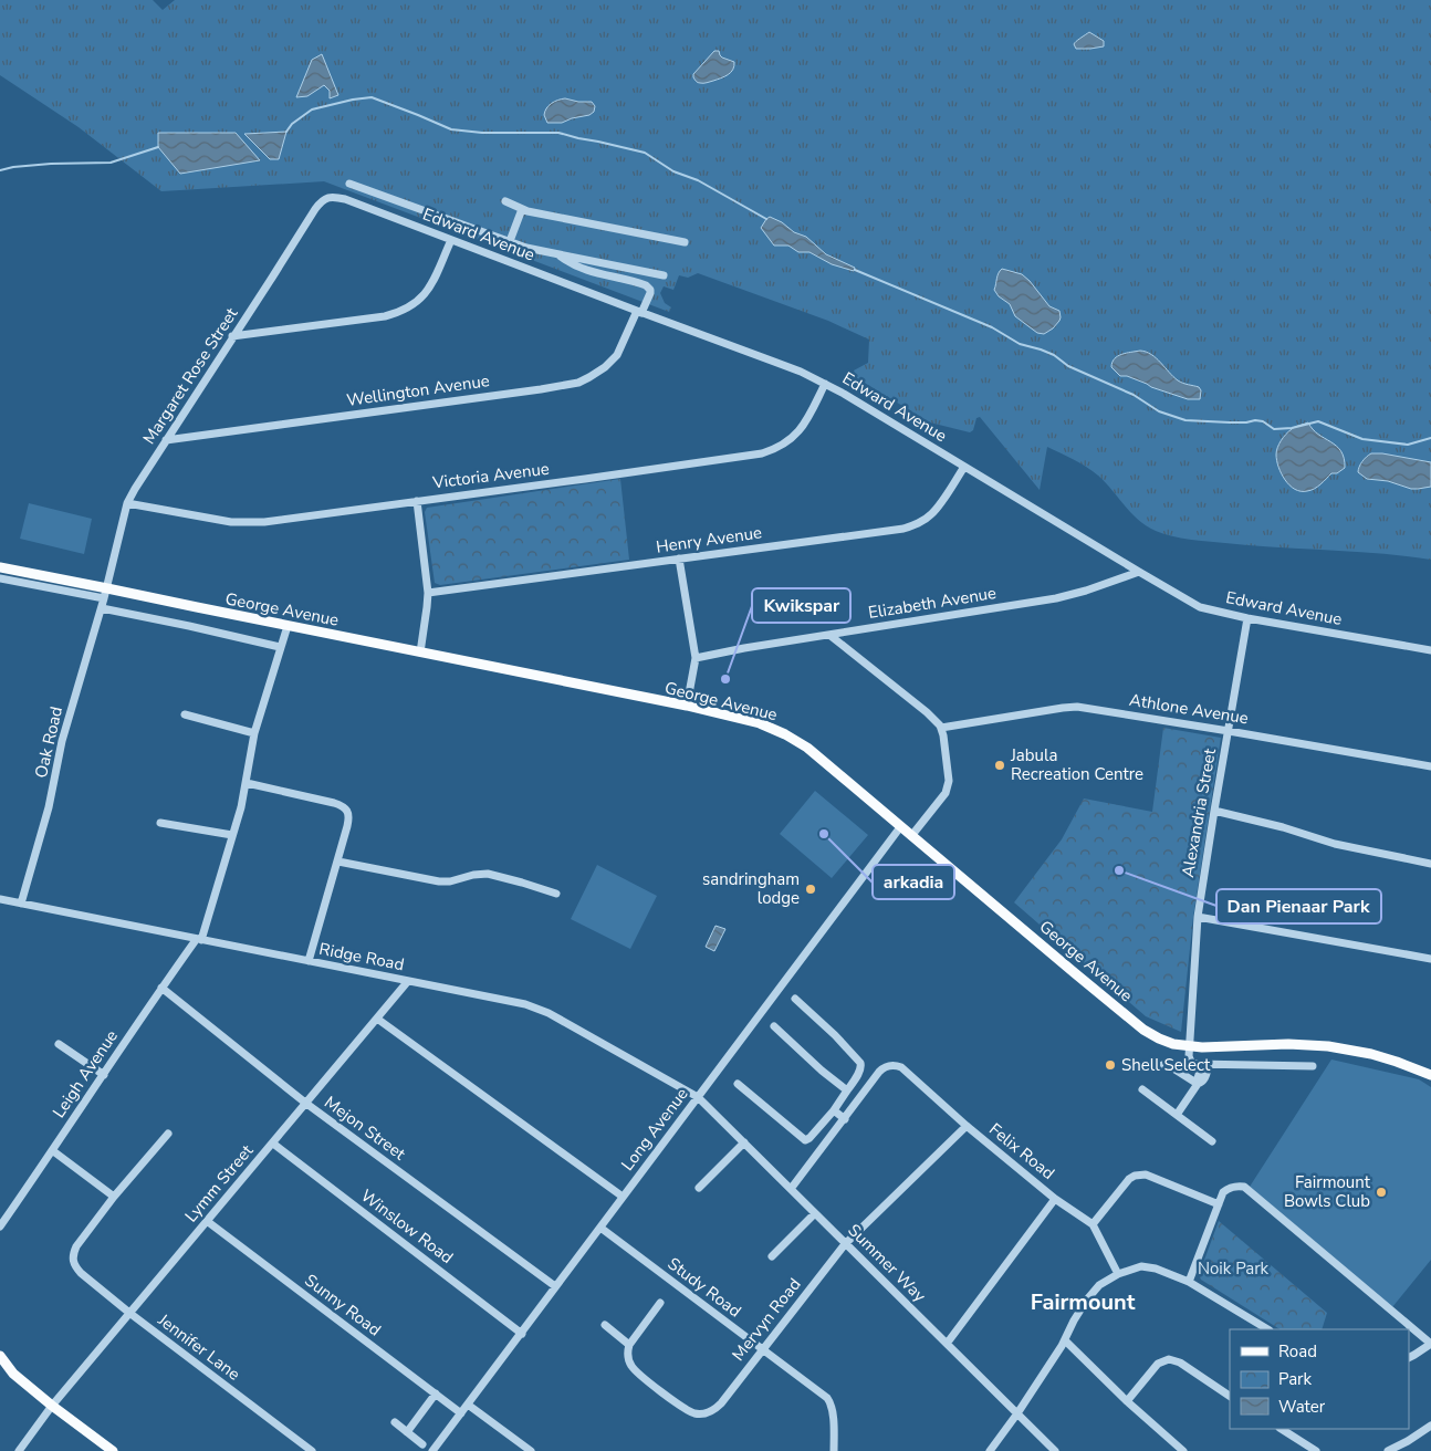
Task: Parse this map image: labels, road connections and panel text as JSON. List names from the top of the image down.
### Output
{
  "streets": {
    "main road": ["George Avenue"],
    "street": [
      "Edward Avenue",
      "Margaret Rose Street",
      "Wellington Avenue",
      "Victoria Avenue",
      "Henry Avenue",
      "Elizabeth Avenue",
      "Athlone Avenue",
      "Oak Road",
      "Alexandria Street",
      "Ridge Road",
      "Leigh Avenue",
      "Mejon Street",
      "Long Avenue",
      "Felix Road",
      "Lymm Street",
      "Winslow Road",
      "Summer Way",
      "Study Road",
      "Sunny Road",
      "Mervyn Road",
      "Jennifer Lane"
    ]
  },
  "crossings": [
    ["Edward Avenue", "Margaret Rose Street"],
    ["Edward Avenue", "Wellington Avenue"],
    ["Edward Avenue", "Victoria Avenue"],
    ["Edward Avenue", "Henry Avenue"],
    ["Edward Avenue", "Elizabeth Avenue"],
    ["Edward Avenue", "Alexandria Street"],
    ["Margaret Rose Street", "Wellington Avenue"],
    ["Margaret Rose Street", "Victoria Avenue"],
    ["Margaret Rose Street", "George Avenue"],
    ["Margaret Rose Street", "Oak Road"],
    ["George Avenue", "Oak Road"],
    ["George Avenue", "Alexandria Street"],
    ["George Avenue", "Leigh Avenue"],
    ["George Avenue", "Long Avenue"],
    ["Athlone Avenue", "Alexandria Street"],
    ["Oak Road", "Ridge Road"],
    ["Ridge Road", "Leigh Avenue"],
    ["Ridge Road", "Long Avenue"],
    ["Ridge Road", "Lymm Street"],
    ["Ridge Road", "Summer Way"],
    ["Leigh Avenue", "Mejon Street"],
    ["Mejon Street", "Long Avenue"],
    ["Mejon Street", "Lymm Street"],
    ["Long Avenue", "Winslow Road"],
    ["Long Avenue", "Summer Way"],
    ["Long Avenue", "Study Road"],
    ["Long Avenue", "Sunny Road"],
    ["Felix Road", "Mervyn Road"],
    ["Lymm Street", "Winslow Road"],
    ["Lymm Street", "Sunny Road"],
    ["Lymm Street", "Jennifer Lane"],
    ["Summer Way", "Mervyn Road"],
    ["Study Road", "Mervyn Road"]
  ],
  "districts": ["Fairmount"],
  "parks": ["Noik Park"],
  "places": [
    "Kwikspar",
    "Jabula Recreation Centre",
    "arkadia",
    "Dan Pienaar Park",
    "sandringham lodge",
    "Shell Select",
    "Fairmount Bowls Club"
  ],
  "legend": ["Road", "Park", "Water"]
}
